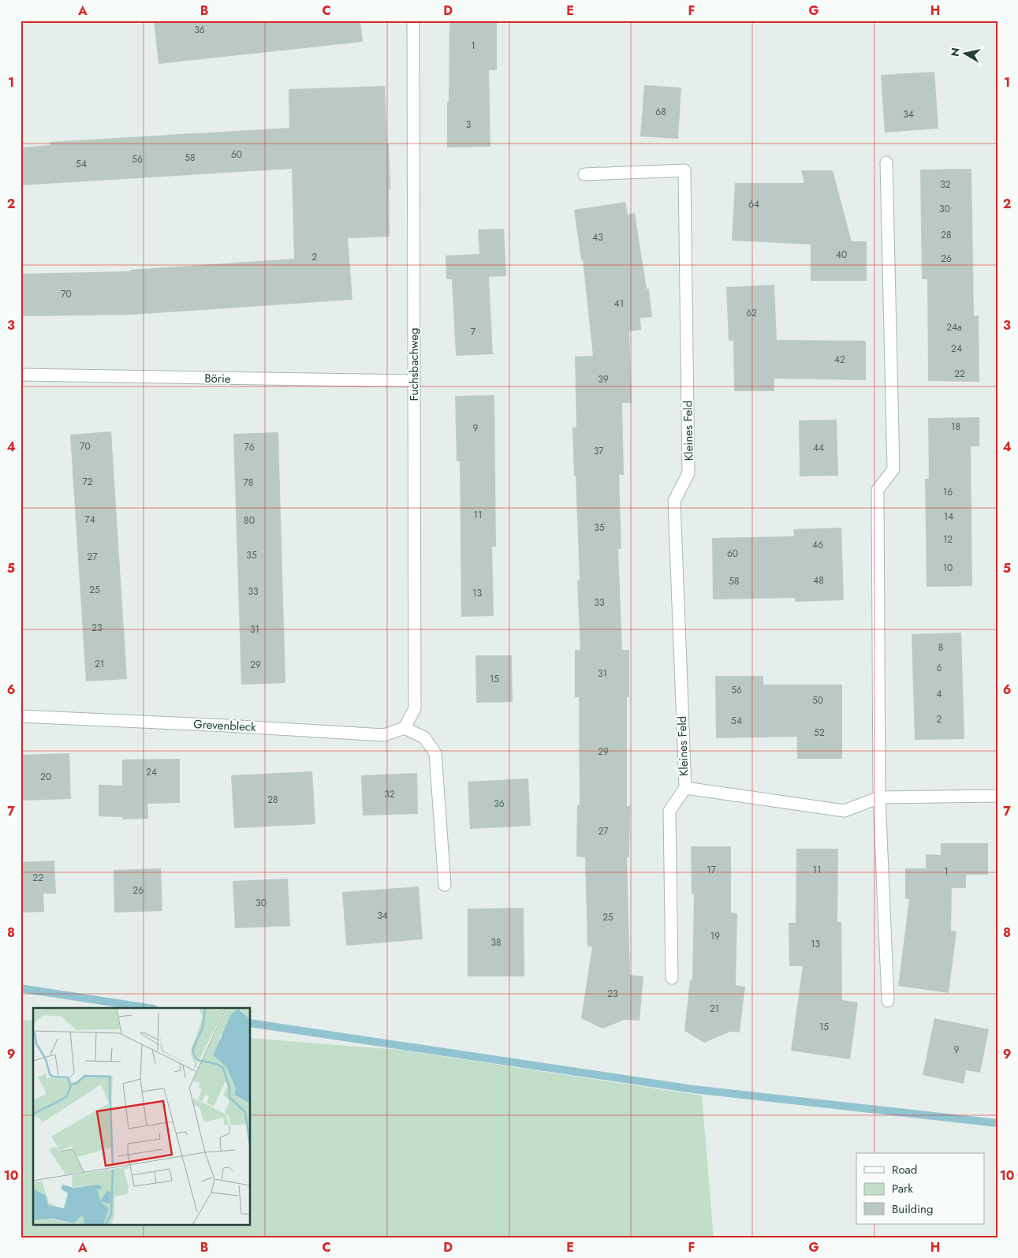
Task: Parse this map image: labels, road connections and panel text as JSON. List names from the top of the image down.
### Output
{
  "streets": {
    "street": [
      "Fuchsbachweg",
      "Börie",
      "Kleines Feld",
      "Grevenbleck"
    ]
  },
  "crossings": [
    ["Fuchsbachweg", "Börie"],
    ["Fuchsbachweg", "Grevenbleck"]
  ],
  "house_numbers": [
    "36",
    "1",
    "68",
    "34",
    "3",
    "60",
    "58",
    "56",
    "54",
    "32",
    "64",
    "30",
    "28",
    "43",
    "40",
    "2",
    "26",
    "70",
    "41",
    "62",
    "24a",
    "7",
    "24",
    "42",
    "22",
    "39",
    "18",
    "9",
    "70",
    "76",
    "44",
    "37",
    "72",
    "78",
    "16",
    "11",
    "14",
    "74",
    "80",
    "35",
    "12",
    "46",
    "60",
    "35",
    "27",
    "10",
    "48",
    "58",
    "25",
    "33",
    "13",
    "33",
    "23",
    "31",
    "8",
    "21",
    "29",
    "6",
    "31",
    "15",
    "56",
    "4",
    "50",
    "2",
    "54",
    "52",
    "29",
    "24",
    "20",
    "32",
    "28",
    "36",
    "27",
    "17",
    "11",
    "1",
    "22",
    "26",
    "30",
    "34",
    "25",
    "19",
    "38",
    "13",
    "23",
    "21",
    "15",
    "9"
  ],
  "legend": ["Road", "Park", "Building"],
  "north": "left",
  "grid": {
    "columns": [
      "A",
      "B",
      "C",
      "D",
      "E",
      "F",
      "G",
      "H"
    ],
    "rows": [
      "1",
      "2",
      "3",
      "4",
      "5",
      "6",
      "7",
      "8",
      "9",
      "10"
    ]
  }
}
